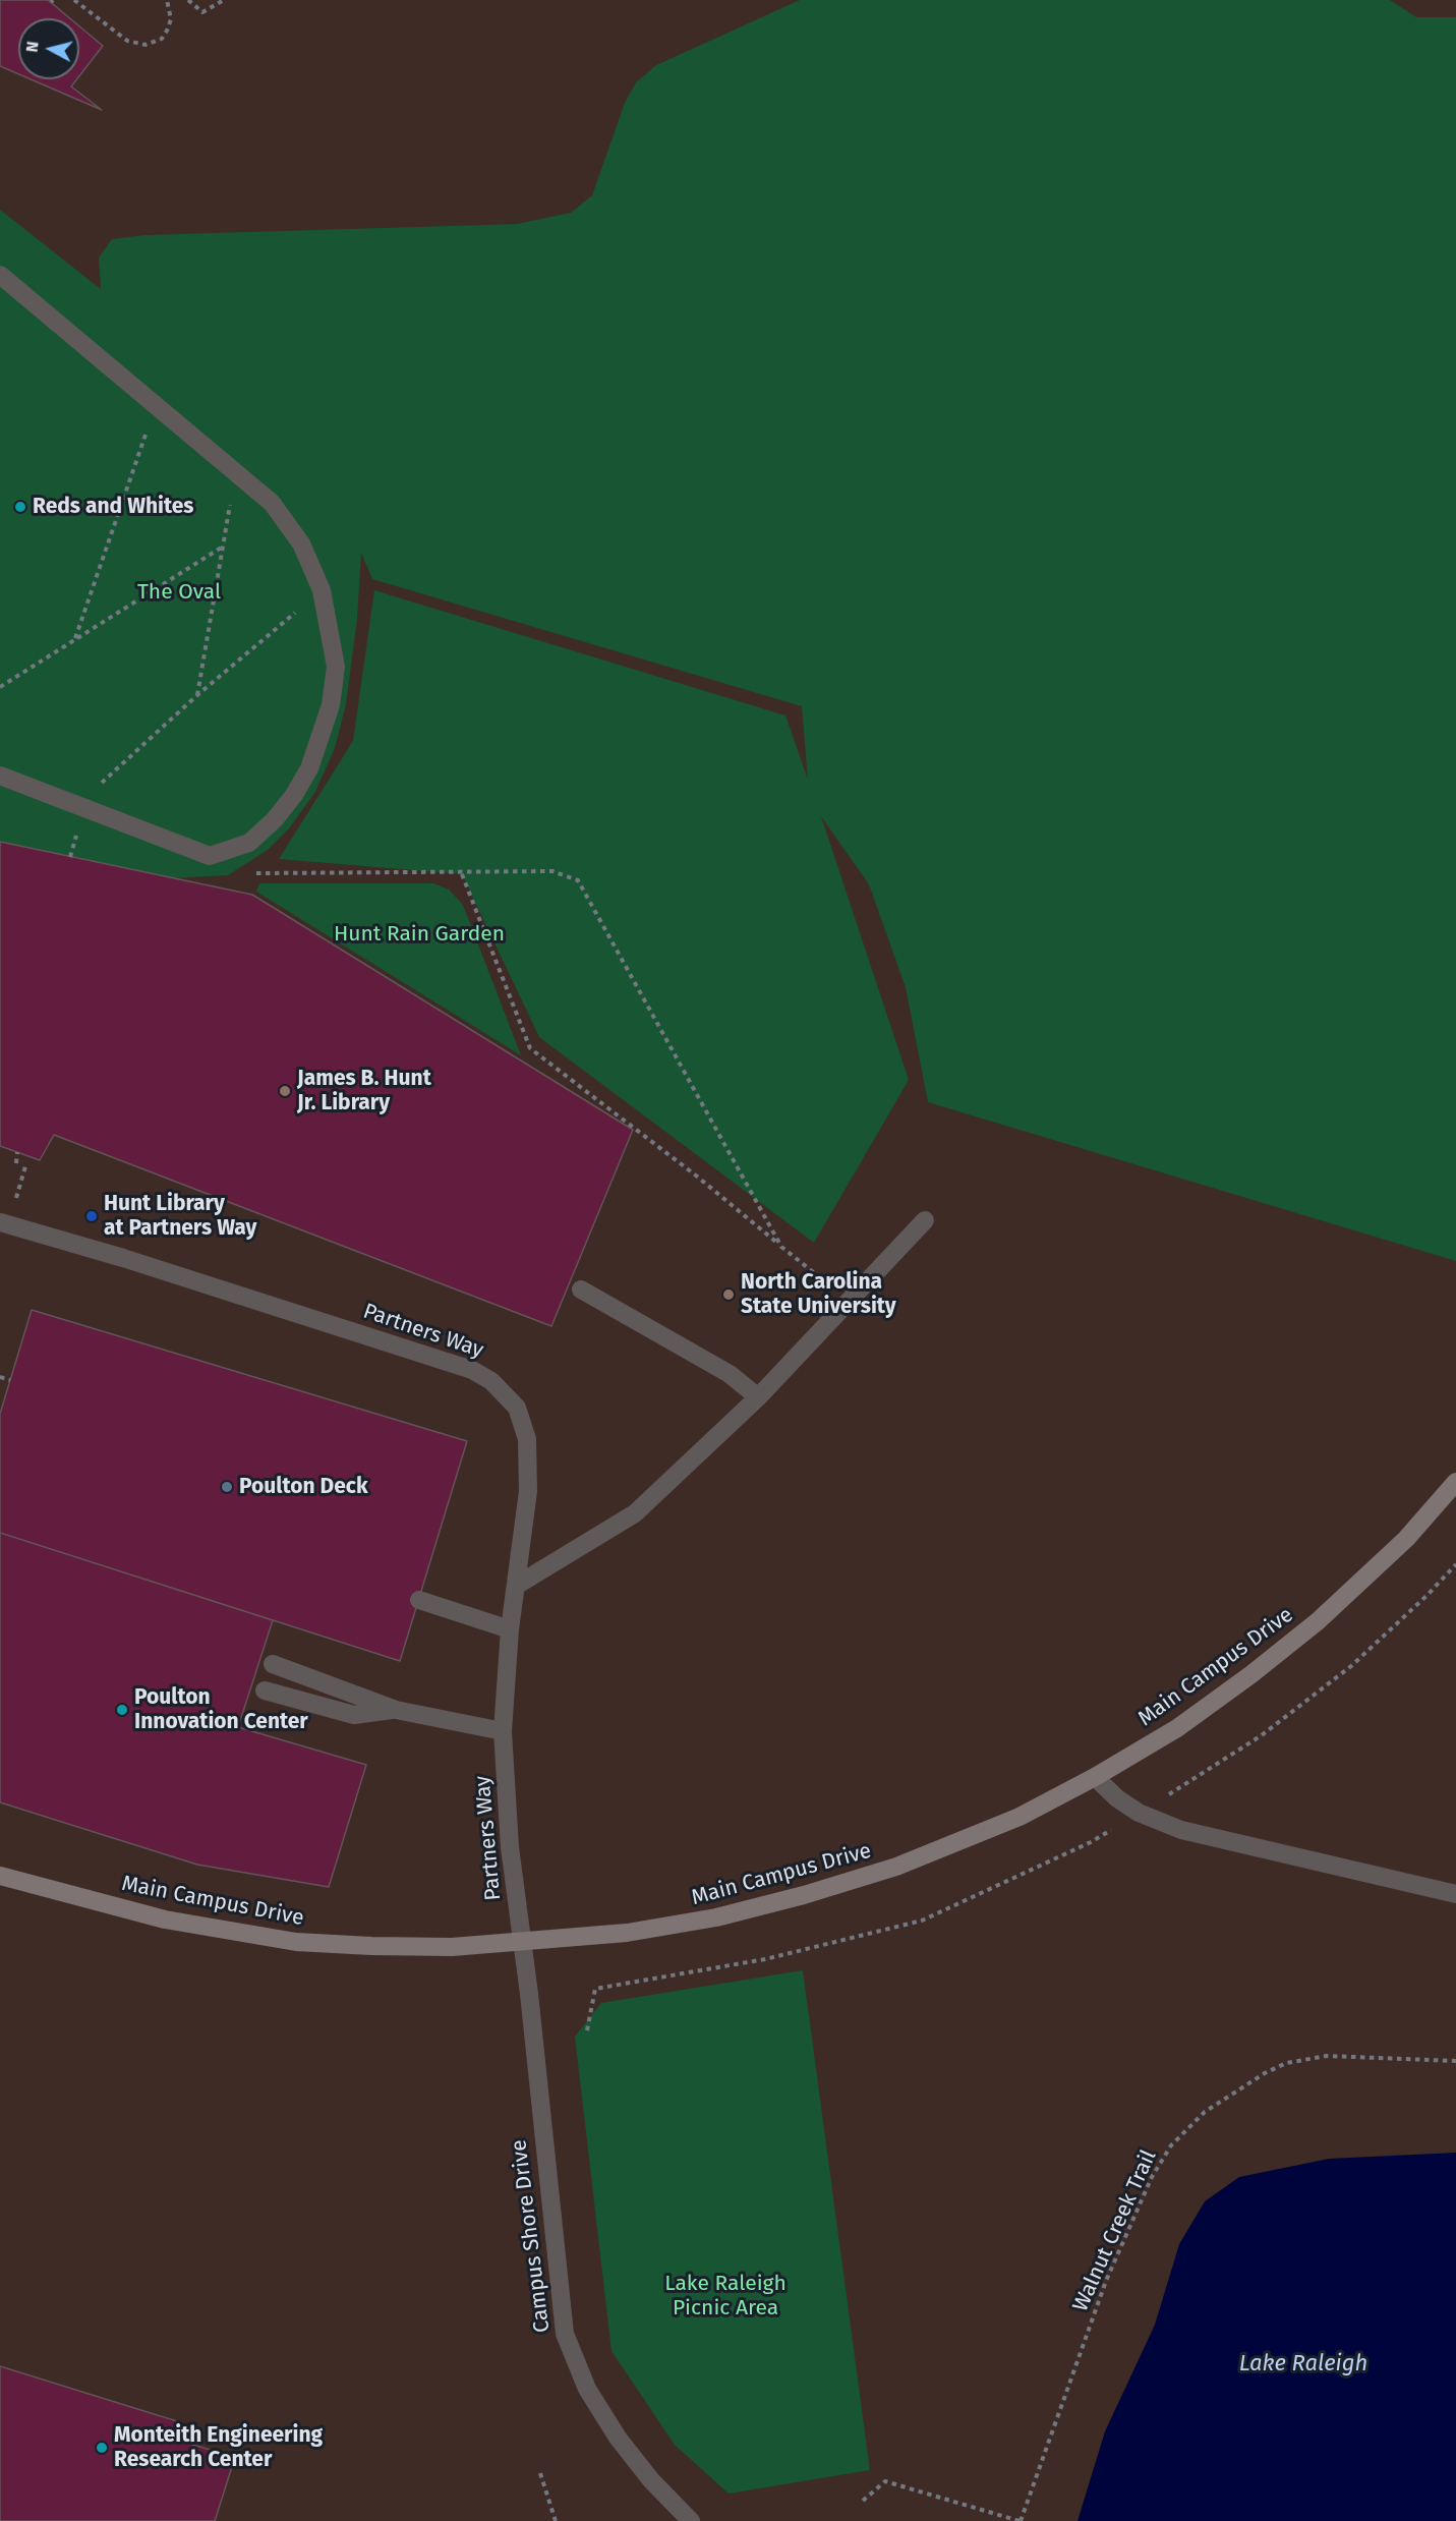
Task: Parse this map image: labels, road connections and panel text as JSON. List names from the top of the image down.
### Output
{
  "streets": {
    "street": ["Partners Way", "Main Campus Drive", "Campus Shore Drive"],
    "path": ["Walnut Creek Trail"]
  },
  "crossings": [
    ["Partners Way", "Main Campus Drive"],
    ["Partners Way", "Campus Shore Drive"],
    ["Main Campus Drive", "Campus Shore Drive"]
  ],
  "water": ["Lake Raleigh"],
  "parks": ["The Oval", "Hunt Rain Garden", "Lake Raleigh Picnic Area"],
  "places": [
    "Reds and Whites",
    "James B. Hunt Jr. Library",
    "Hunt Library at Partners Way",
    "North Carolina State University",
    "Poulton Deck",
    "Poulton Innovation Center",
    "Monteith Engineering Research Center"
  ],
  "north": "left"
}
